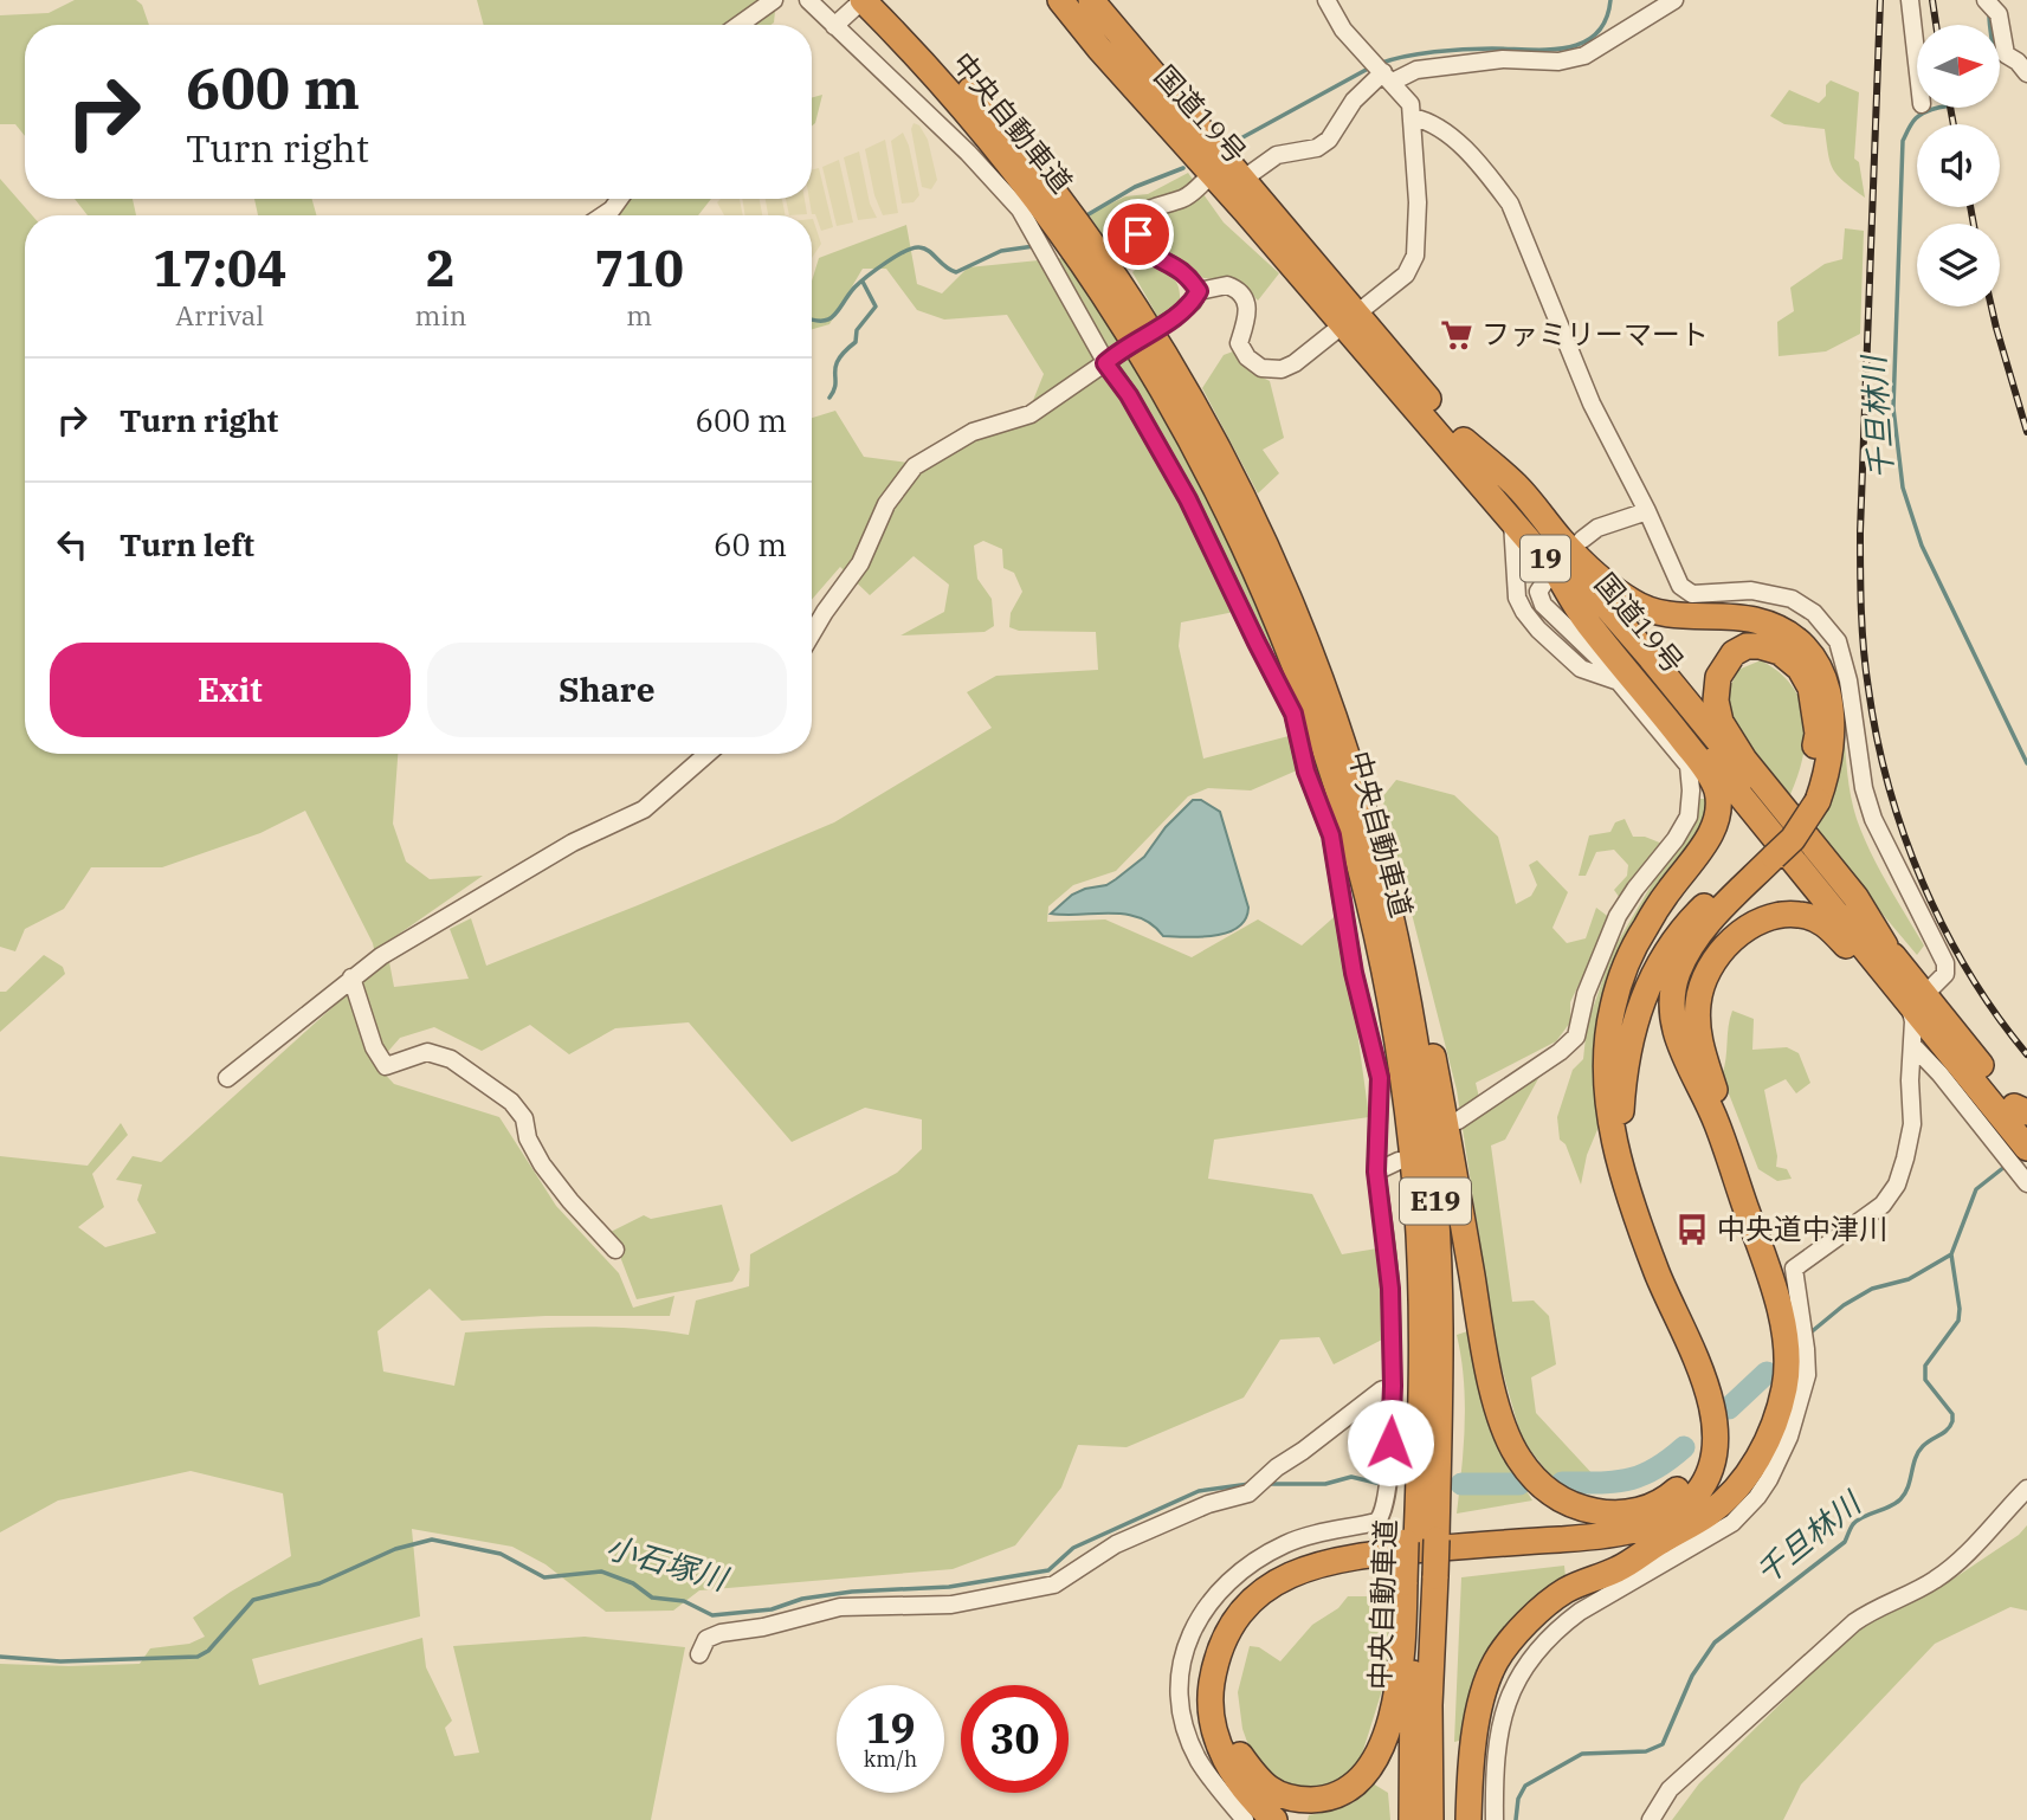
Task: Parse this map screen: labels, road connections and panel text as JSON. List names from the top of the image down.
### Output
{
  "streets": {
    "highway": [
      "国道19号",
      "中央自動車道",
      "19",
      "E19"
    ]
  },
  "water": ["千旦林川", "小石塚川"],
  "places": {
    "supermarket": ["ファミリーマート"],
    "bus stop": ["中央道中津川"]
  },
  "north": "right",
  "page": {
    "turn": ["600 m", "Turn right"],
    "eta": [
      "17:04",
      "Arrival",
      "2",
      "min",
      "710",
      "m"
    ],
    "list": [
      {
        "name": "Turn right",
        "value": "600 m"
      },
      {
        "name": "Turn left",
        "value": "60 m"
      }
    ],
    "buttons": ["Exit", "Share"],
    "speed": "19 km/h",
    "limit": "30"
  }
}
